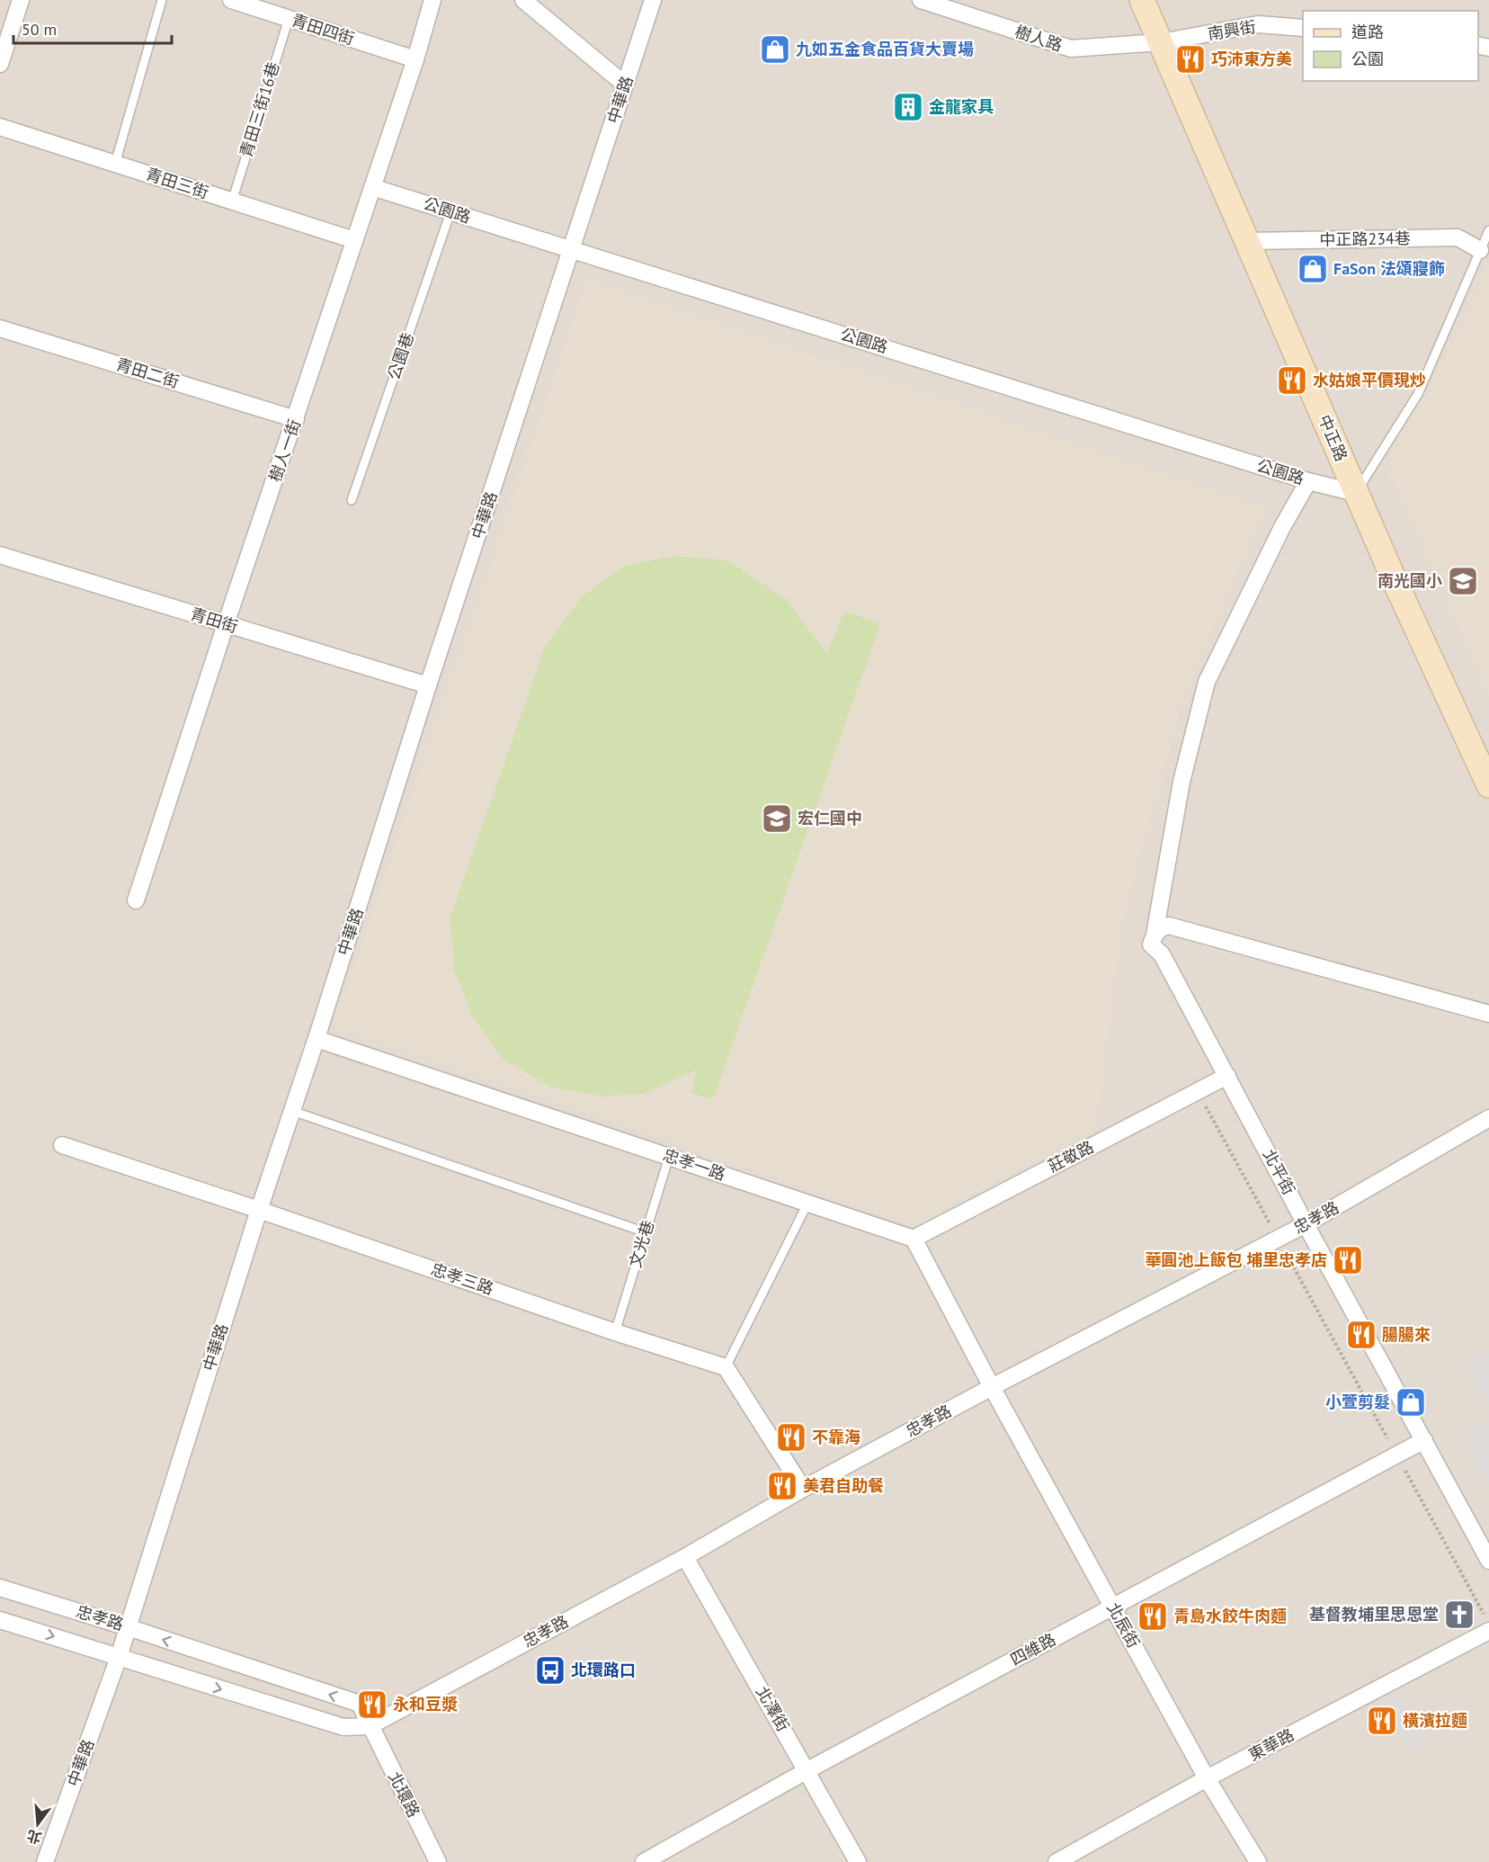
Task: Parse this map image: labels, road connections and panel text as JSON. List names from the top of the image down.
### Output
{
  "streets": {
    "main road": ["中正路"],
    "street": [
      "青田四街",
      "南興街",
      "樹人路",
      "中華路",
      "青田三街",
      "公園路",
      "中正路234巷",
      "青田二街",
      "樹人一街",
      "青田街",
      "莊敬路",
      "忠孝一路",
      "北平街",
      "忠孝路",
      "忠孝三路",
      "北辰街",
      "四維路",
      "北澤街",
      "東華路",
      "北環路"
    ],
    "lane": ["青田三街16巷", "公園巷", "文光巷"]
  },
  "crossings": [
    ["青田四街", "青田三街16巷"],
    ["青田四街", "樹人一街"],
    ["南興街", "樹人路"],
    ["南興街", "中正路"],
    ["樹人路", "中正路"],
    ["中華路", "公園路"],
    ["中華路", "青田街"],
    ["中華路", "忠孝一路"],
    ["中華路", "忠孝路"],
    ["中華路", "忠孝三路"],
    ["青田三街16巷", "青田三街"],
    ["青田三街", "樹人一街"],
    ["公園路", "公園巷"],
    ["公園路", "中正路"],
    ["公園路", "樹人一街"],
    ["中正路234巷", "中正路"],
    ["青田二街", "樹人一街"],
    ["樹人一街", "青田街"],
    ["莊敬路", "忠孝一路"],
    ["莊敬路", "北平街"],
    ["忠孝一路", "文光巷"],
    ["北平街", "忠孝路"],
    ["北平街", "四維路"],
    ["忠孝路", "北辰街"],
    ["忠孝路", "北澤街"],
    ["忠孝路", "北環路"],
    ["文光巷", "忠孝三路"],
    ["北辰街", "四維路"],
    ["北辰街", "東華路"],
    ["四維路", "北澤街"]
  ],
  "places": {
    "shop": ["九如五金食品百貨大賣場", "FaSon 法頌寢飾", "小萱剪髮"],
    "restaurant": [
      "巧沛東方美",
      "水姑娘平價現炒",
      "華圓池上飯包 埔里忠孝店",
      "腸腸來",
      "不靠海",
      "美君自助餐",
      "青島水餃牛肉麵",
      "永和豆漿",
      "橫濱拉麵"
    ],
    "building": ["金龍家具"],
    "school or university": ["南光國小", "宏仁國中"],
    "church": ["基督教埔里思恩堂"],
    "bus stop": ["北環路口"]
  },
  "legend": ["道路", "公園"],
  "scale_bar": "50 m",
  "north": "bottom"
}
